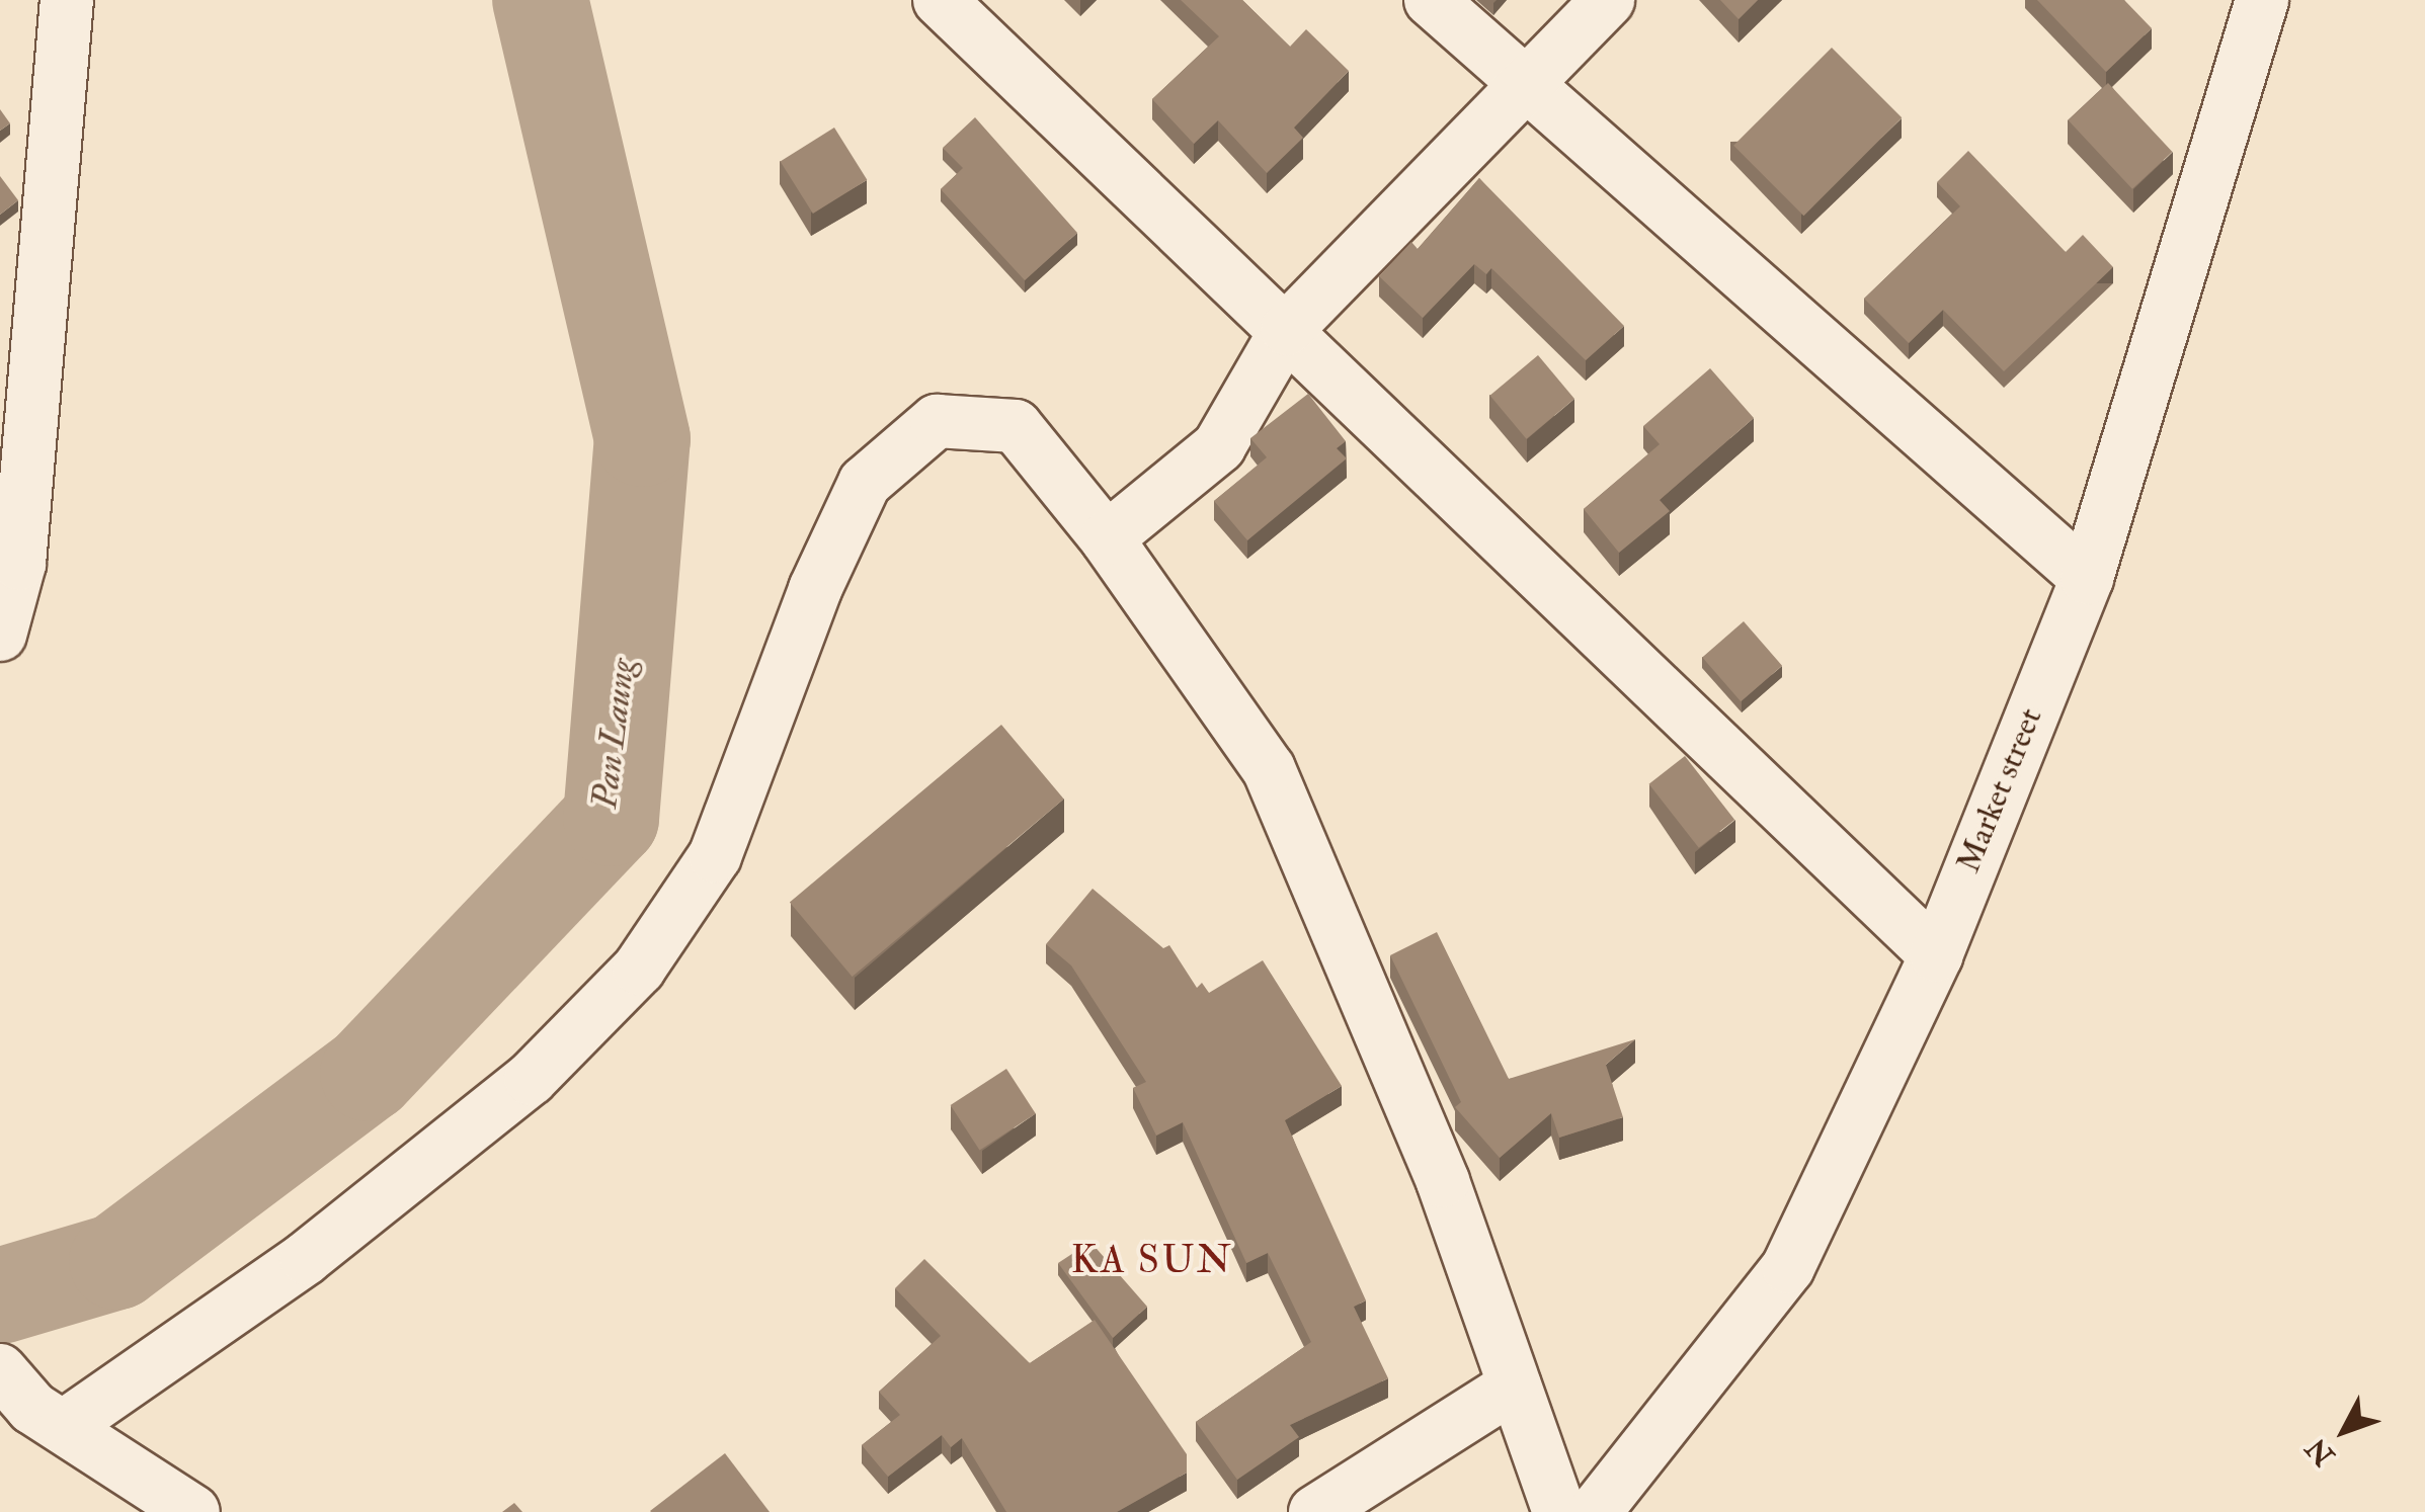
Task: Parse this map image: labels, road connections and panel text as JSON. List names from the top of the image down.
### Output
{
  "streets": {
    "street": ["Market street"]
  },
  "districts": ["KA SUN"],
  "water": ["Pan Laung"],
  "north": "bottom left"
}
